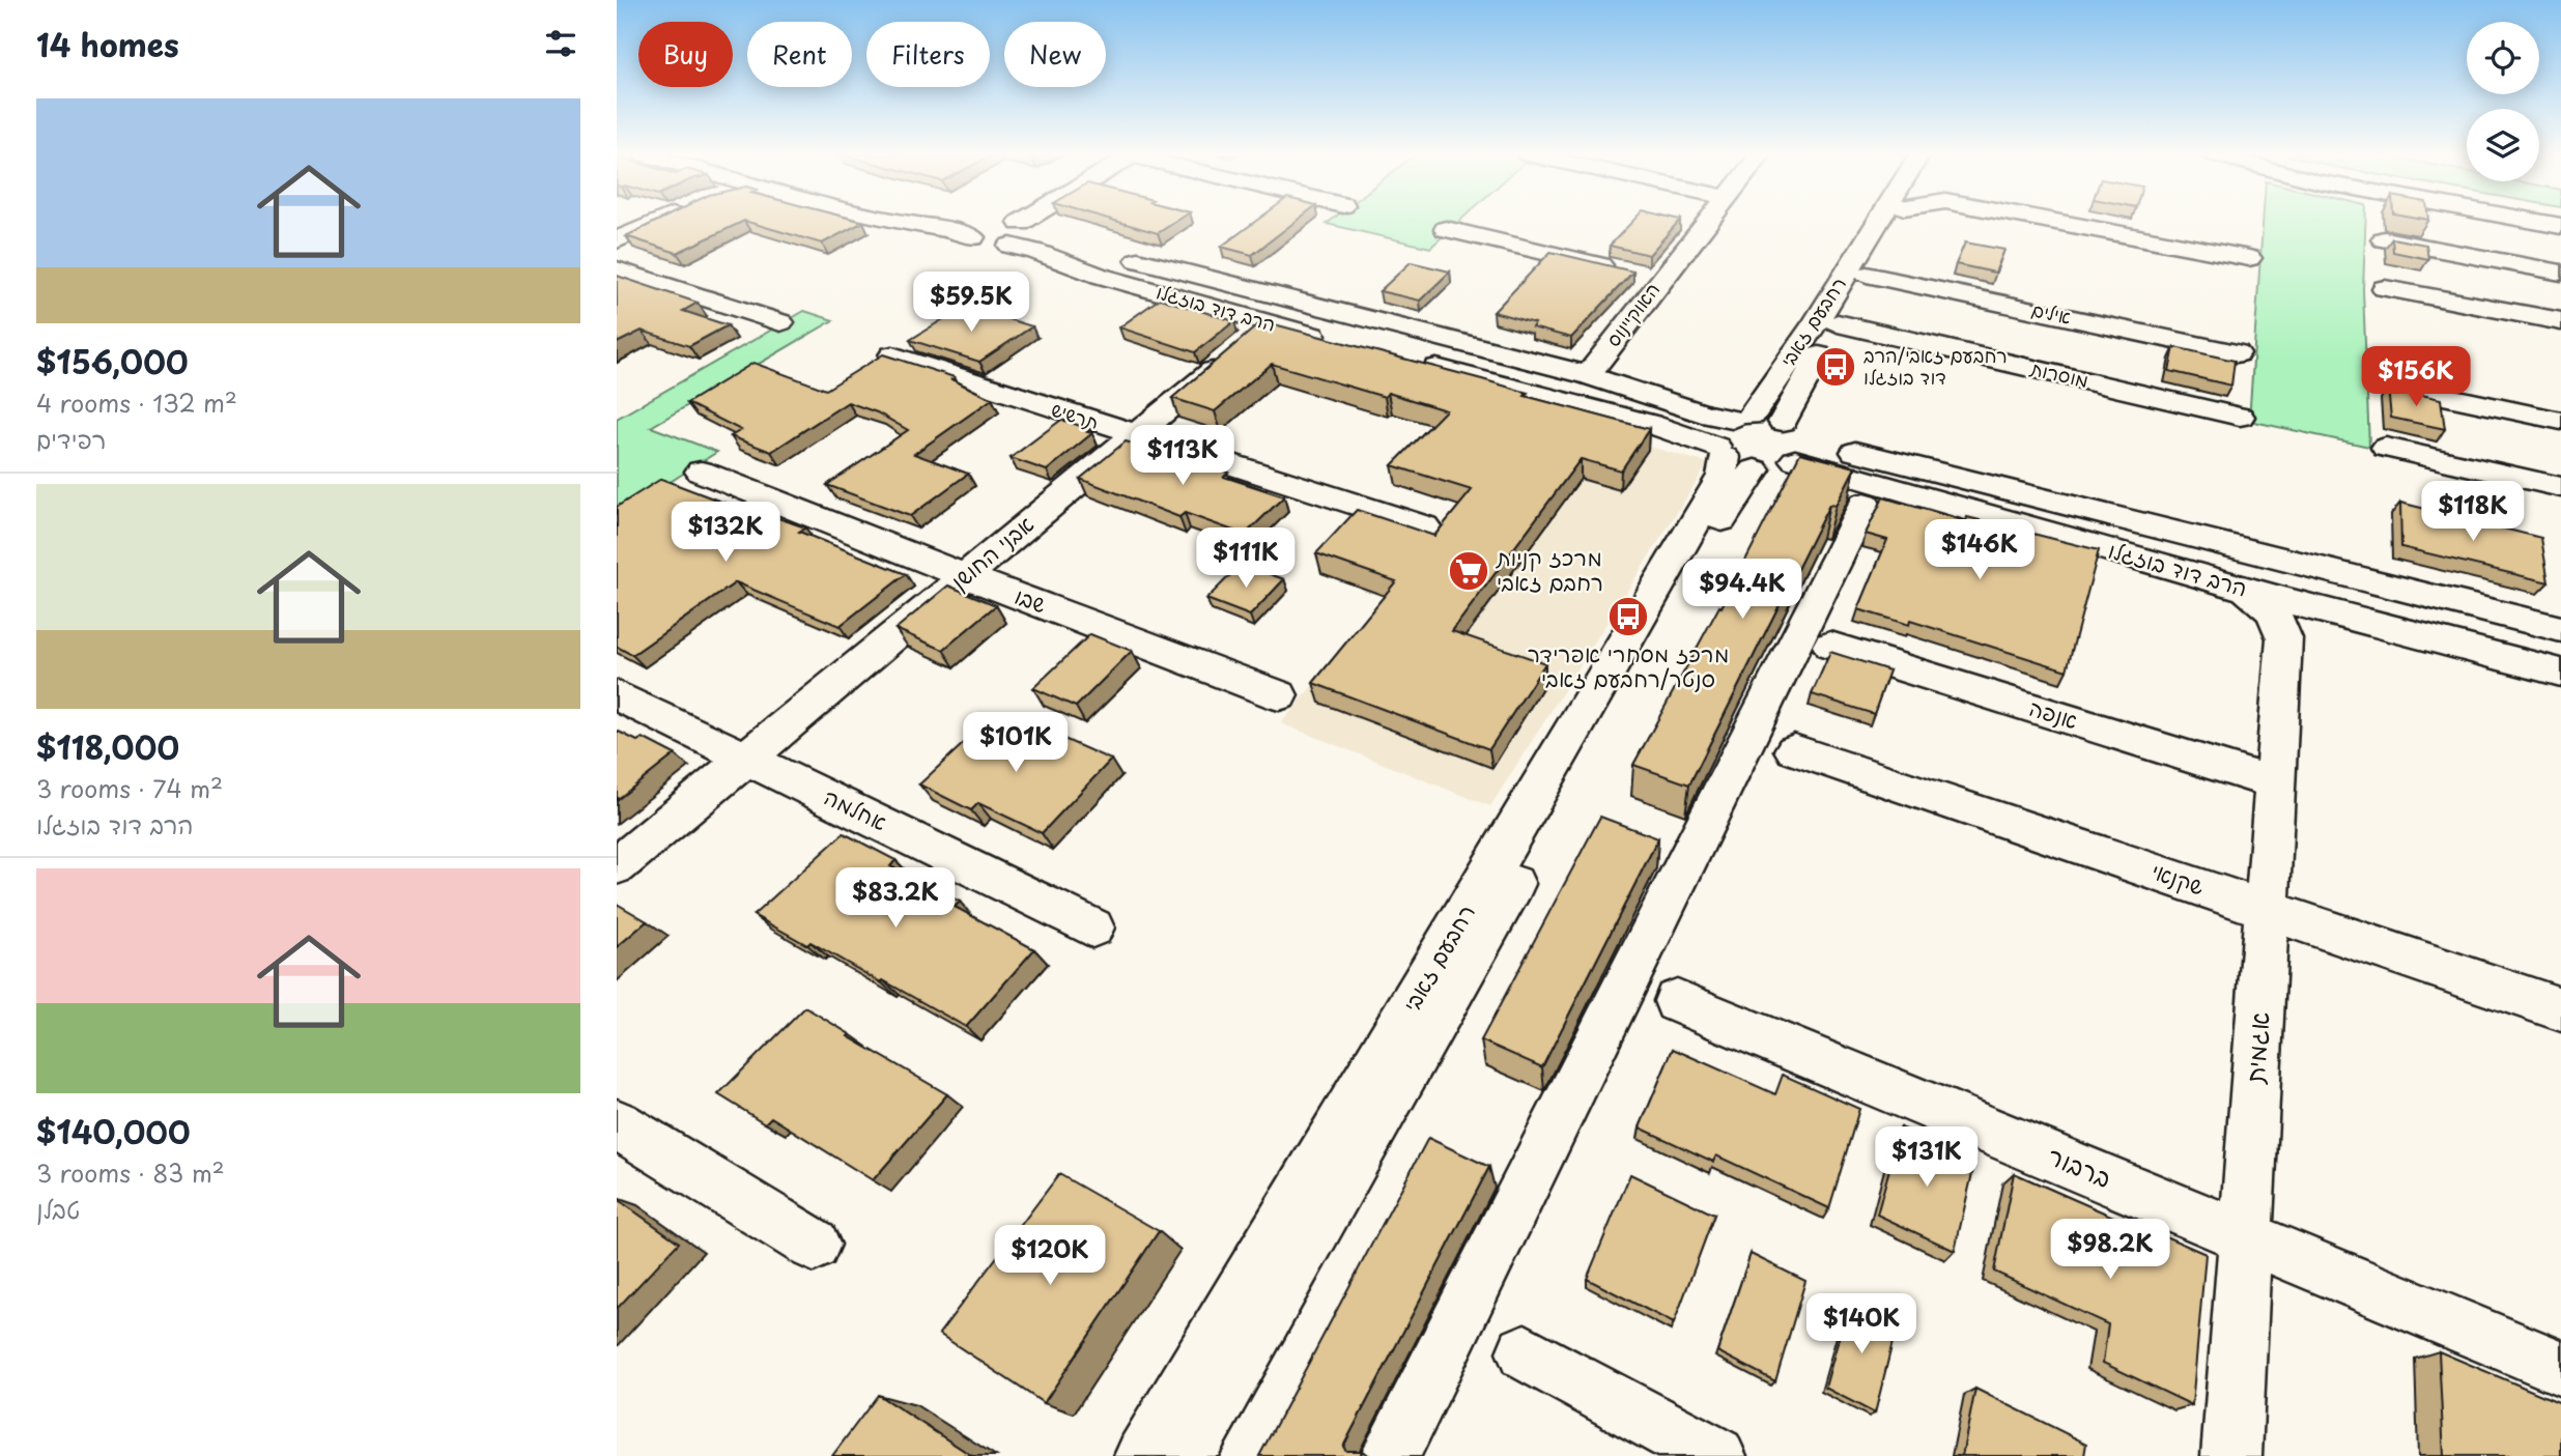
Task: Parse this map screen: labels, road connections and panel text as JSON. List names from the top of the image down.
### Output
{
  "streets": {
    "street": [
      "הרב דוד בוזגלו",
      "אילים",
      "האוקיינוס",
      "רחבעם זאבי",
      "מוסרות",
      "תרשיש",
      "אבני החושן",
      "שבו",
      "אנפה",
      "אחלמה",
      "שקנאי",
      "אגמית",
      "ברבור"
    ]
  },
  "crossings": [
    ["הרב דוד בוזגלו", "האוקיינוס"],
    ["הרב דוד בוזגלו", "רחבעם זאבי"],
    ["הרב דוד בוזגלו", "אבני החושן"],
    ["אילים", "רחבעם זאבי"],
    ["רחבעם זאבי", "מוסרות"],
    ["תרשיש", "אבני החושן"],
    ["אבני החושן", "שבו"],
    ["אבני החושן", "אחלמה"],
    ["אנפה", "אגמית"],
    ["שקנאי", "אגמית"],
    ["אגמית", "ברבור"]
  ],
  "places": {
    "bus stop": ["רחבעם זאבי/הרב דוד בוזגלו", "מרכז מסחרי אפרידר סנטר/רחבעם זאבי"],
    "supermarket": ["מרכז קניות רחבם זאבי"]
  },
  "page": {
    "heading": "14 homes",
    "chip": [
      "Buy",
      "Rent",
      "Filters",
      "New"
    ],
    "list": [
      {
        "name": "$156,000",
        "note": "4 rooms · 132 m² · רפידים"
      },
      {
        "name": "$118,000",
        "note": "3 rooms · 74 m² · הרב דוד בוזגלו"
      },
      {
        "name": "$140,000",
        "note": "3 rooms · 83 m² · טבלן"
      }
    ],
    "price": [
      "$59.5K",
      "$156K",
      "$113K",
      "$118K",
      "$132K",
      "$146K",
      "$111K",
      "$94.4K",
      "$101K",
      "$83.2K",
      "$131K",
      "$98.2K",
      "$120K",
      "$140K"
    ]
  }
}
